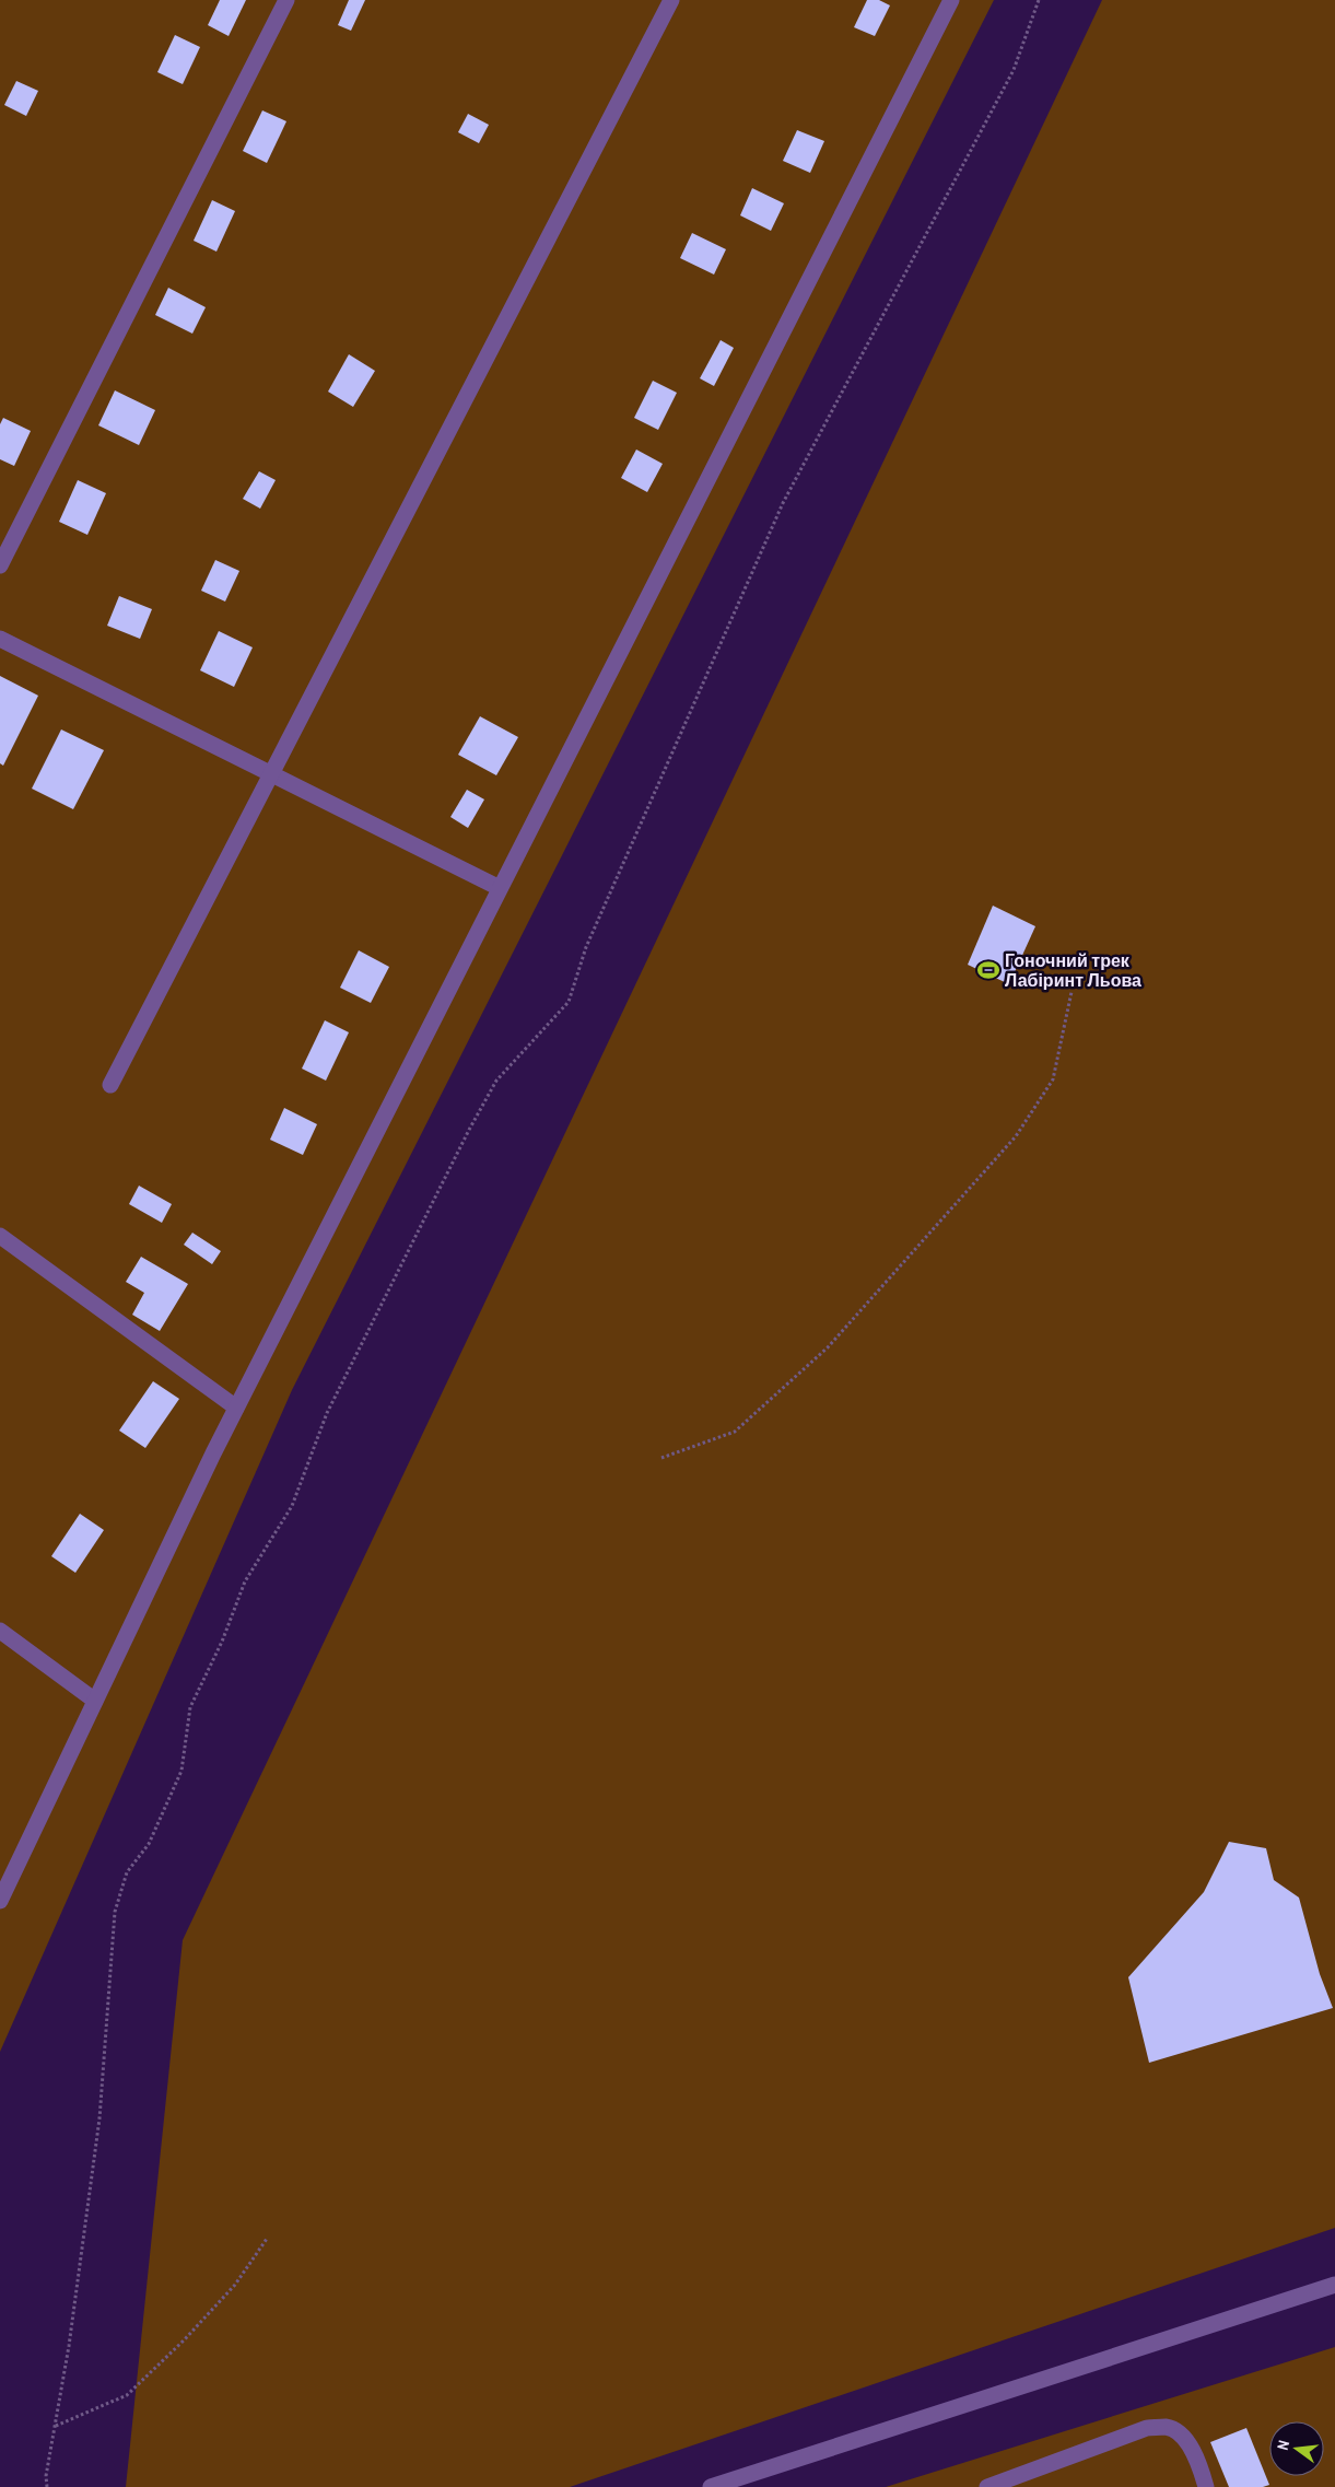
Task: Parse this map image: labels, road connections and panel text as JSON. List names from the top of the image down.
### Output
{
  "places": {
    "sports": ["Гоночний трек Лабіринт Льова"]
  },
  "north": "left"
}
